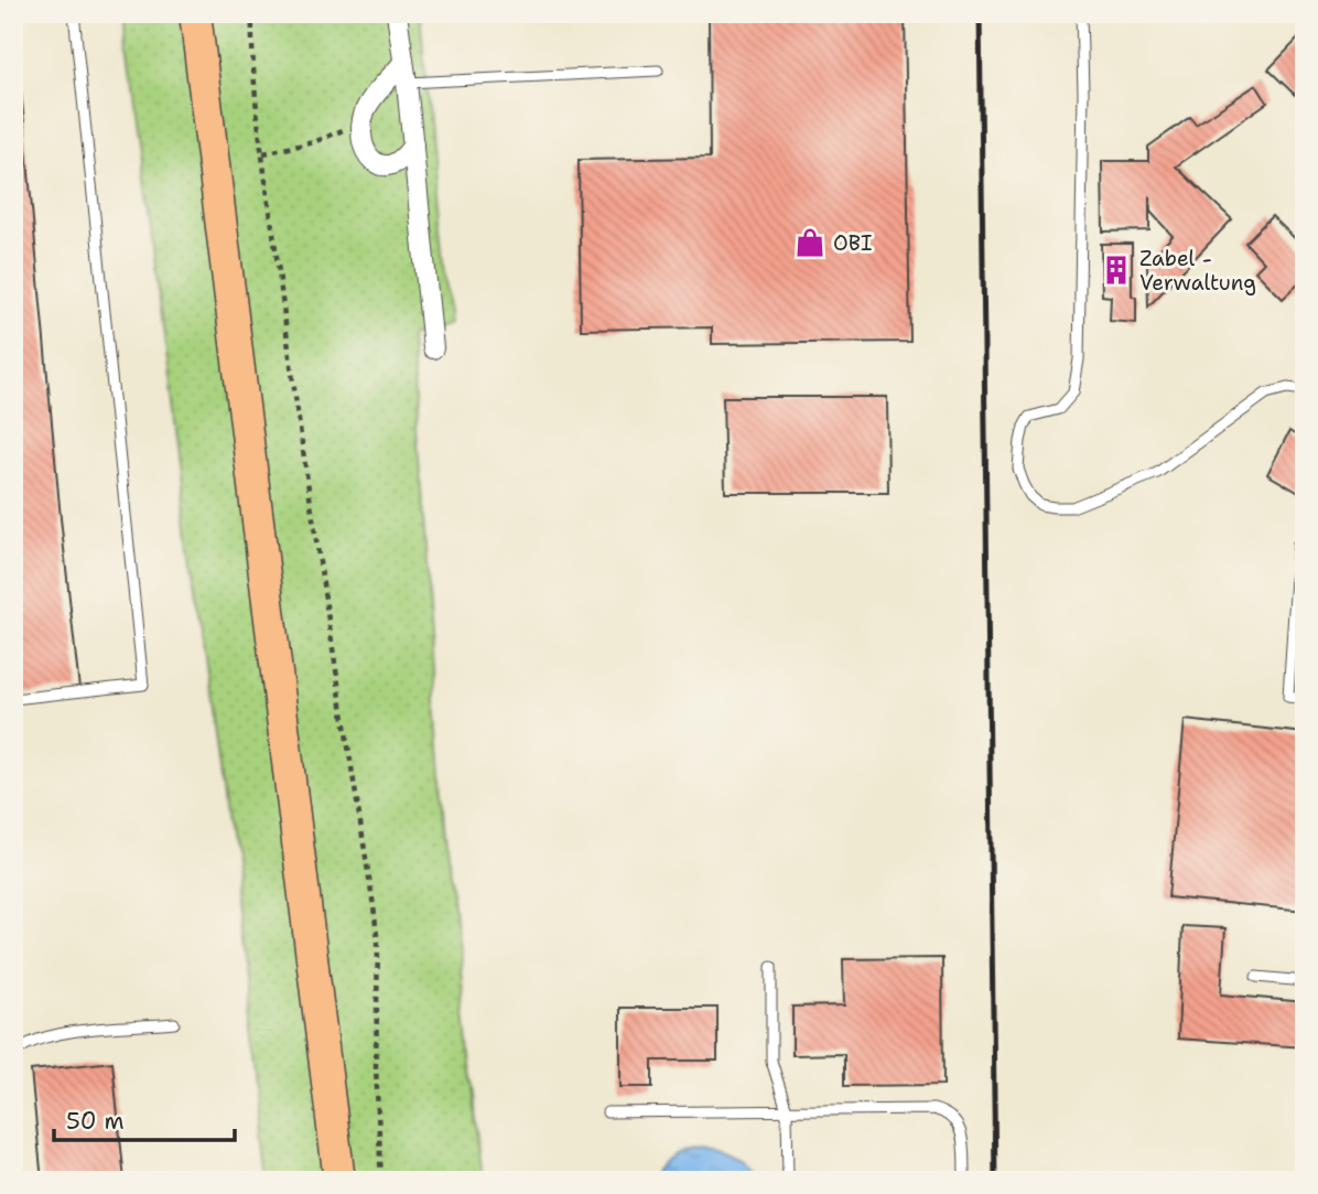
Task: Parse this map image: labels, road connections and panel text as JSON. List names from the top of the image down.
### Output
{
  "places": {
    "shop": ["OBI"],
    "building": ["Zabel - Verwaltung"]
  },
  "scale_bar": "50 m"
}
